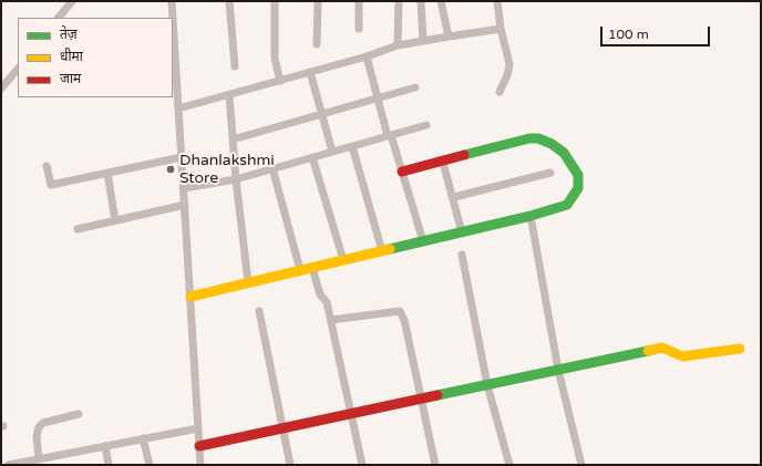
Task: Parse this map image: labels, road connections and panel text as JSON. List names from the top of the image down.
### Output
{
  "places": ["Dhanlakshmi Store"],
  "legend": ["तेज़", "धीमा", "जाम"],
  "scale_bar": "100 m"
}
